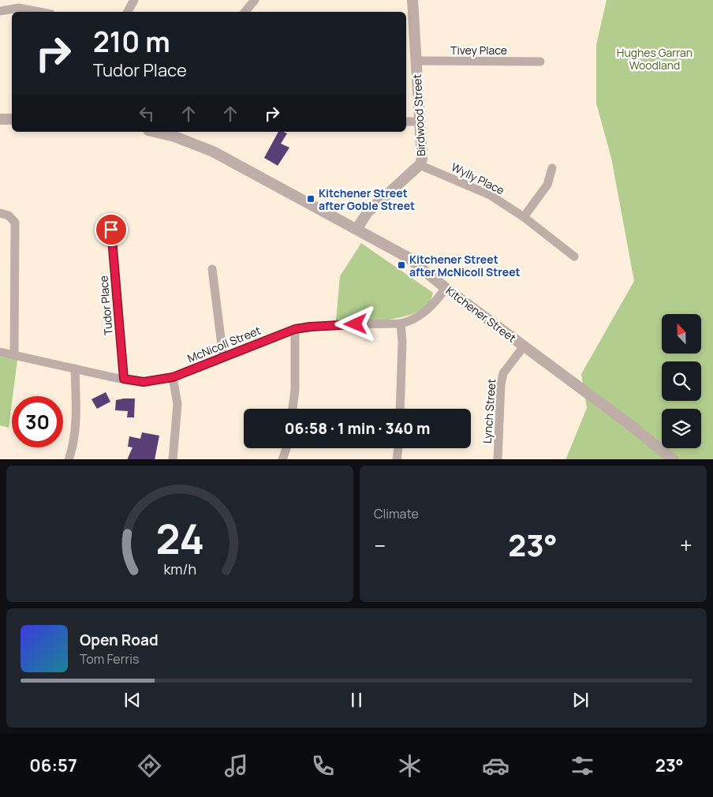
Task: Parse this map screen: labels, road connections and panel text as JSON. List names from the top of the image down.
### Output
{
  "streets": {
    "street": [
      "Tivey Place",
      "Birdwood Street",
      "Wylly Place",
      "Tudor Place",
      "Kitchener Street",
      "McNicoll Street",
      "Lynch Street"
    ]
  },
  "crossings": [
    ["Tivey Place", "Birdwood Street"],
    ["Birdwood Street", "Wylly Place"],
    ["Birdwood Street", "Kitchener Street"],
    ["Tudor Place", "McNicoll Street"],
    ["Kitchener Street", "McNicoll Street"],
    ["Kitchener Street", "Lynch Street"]
  ],
  "parks": ["Hughes Garran Woodland"],
  "places": {
    "transit": ["Kitchener Street after Goble Street", "Kitchener Street after McNicoll Street"]
  },
  "north": "top",
  "page": {
    "turn": ["210 m", "Tudor Place"],
    "limit": "30",
    "trip": "06:58 · 1 min · 340 m",
    "tile": "Climate",
    "heat": ["−", "23°", "+"],
    "song": ["Open Road", "Tom Ferris"],
    "tabs": ["06:57", "23°"],
    "gauge": ["24", "km/h"]
  }
}
